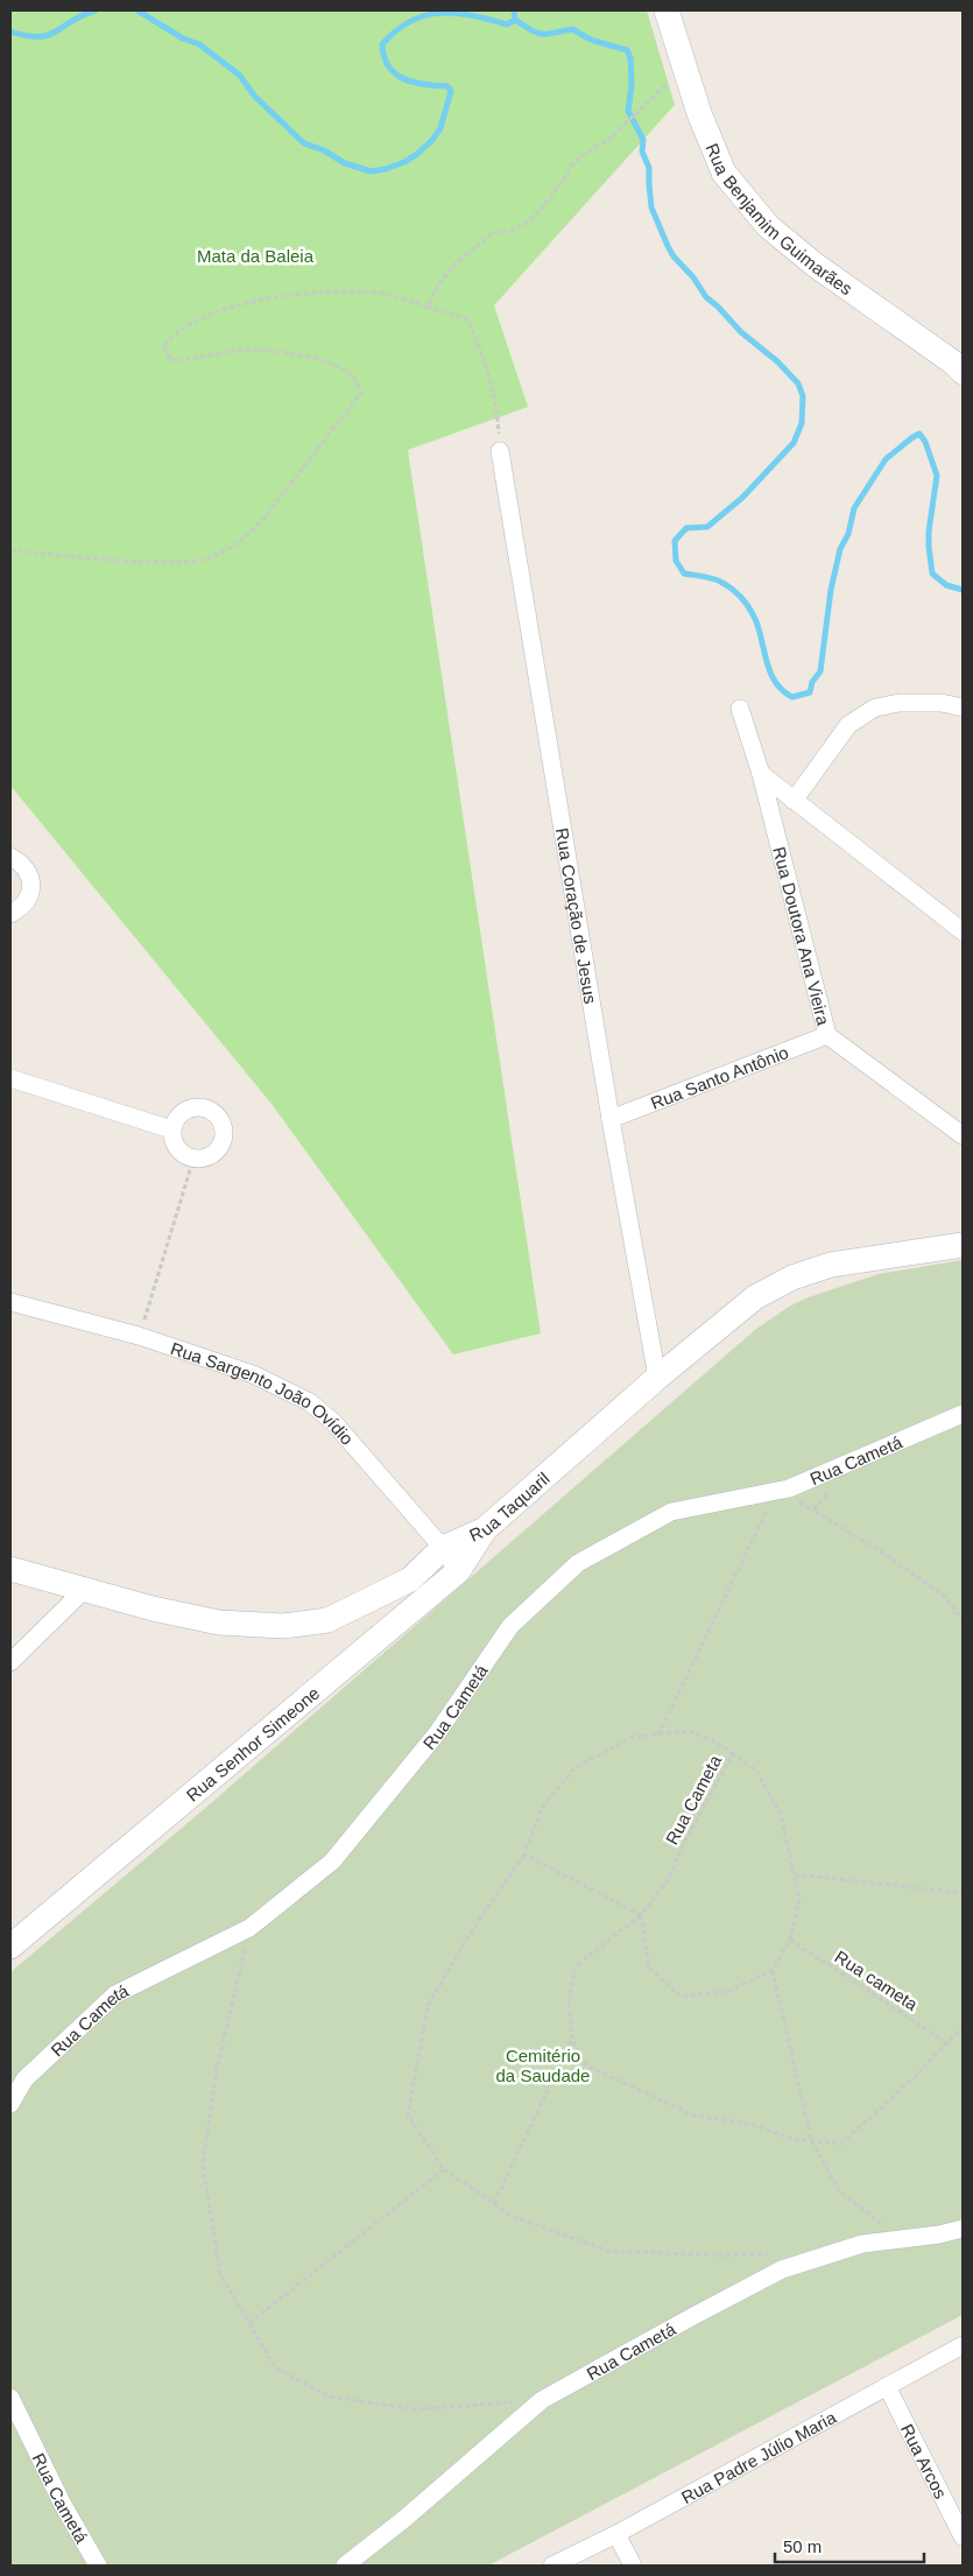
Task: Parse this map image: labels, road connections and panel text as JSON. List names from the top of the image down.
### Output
{
  "streets": {
    "street": [
      "Rua Benjamim Guimarães",
      "Rua Coração de Jesus",
      "Rua Doutora Ana Vieira",
      "Rua Santo Antônio",
      "Rua Sargento João Ovídio",
      "Rua Cametá",
      "Rua Taquaril",
      "Rua Senhor Simeone",
      "Rua Padre Júlio Maria",
      "Rua Arcos"
    ],
    "path": ["Rua Cameta", "Rua cameta"]
  },
  "crossings": [
    ["Rua Coração de Jesus", "Rua Santo Antônio"],
    ["Rua Coração de Jesus", "Rua Taquaril"],
    ["Rua Doutora Ana Vieira", "Rua Santo Antônio"],
    ["Rua Sargento João Ovídio", "Rua Taquaril"],
    ["Rua Sargento João Ovídio", "Rua Senhor Simeone"],
    ["Rua Taquaril", "Rua Senhor Simeone"],
    ["Rua Cameta", "Rua cameta"],
    ["Rua Padre Júlio Maria", "Rua Arcos"]
  ],
  "parks": ["Mata da Baleia", "Cemitério da Saudade"],
  "scale_bar": "50 m"
}
